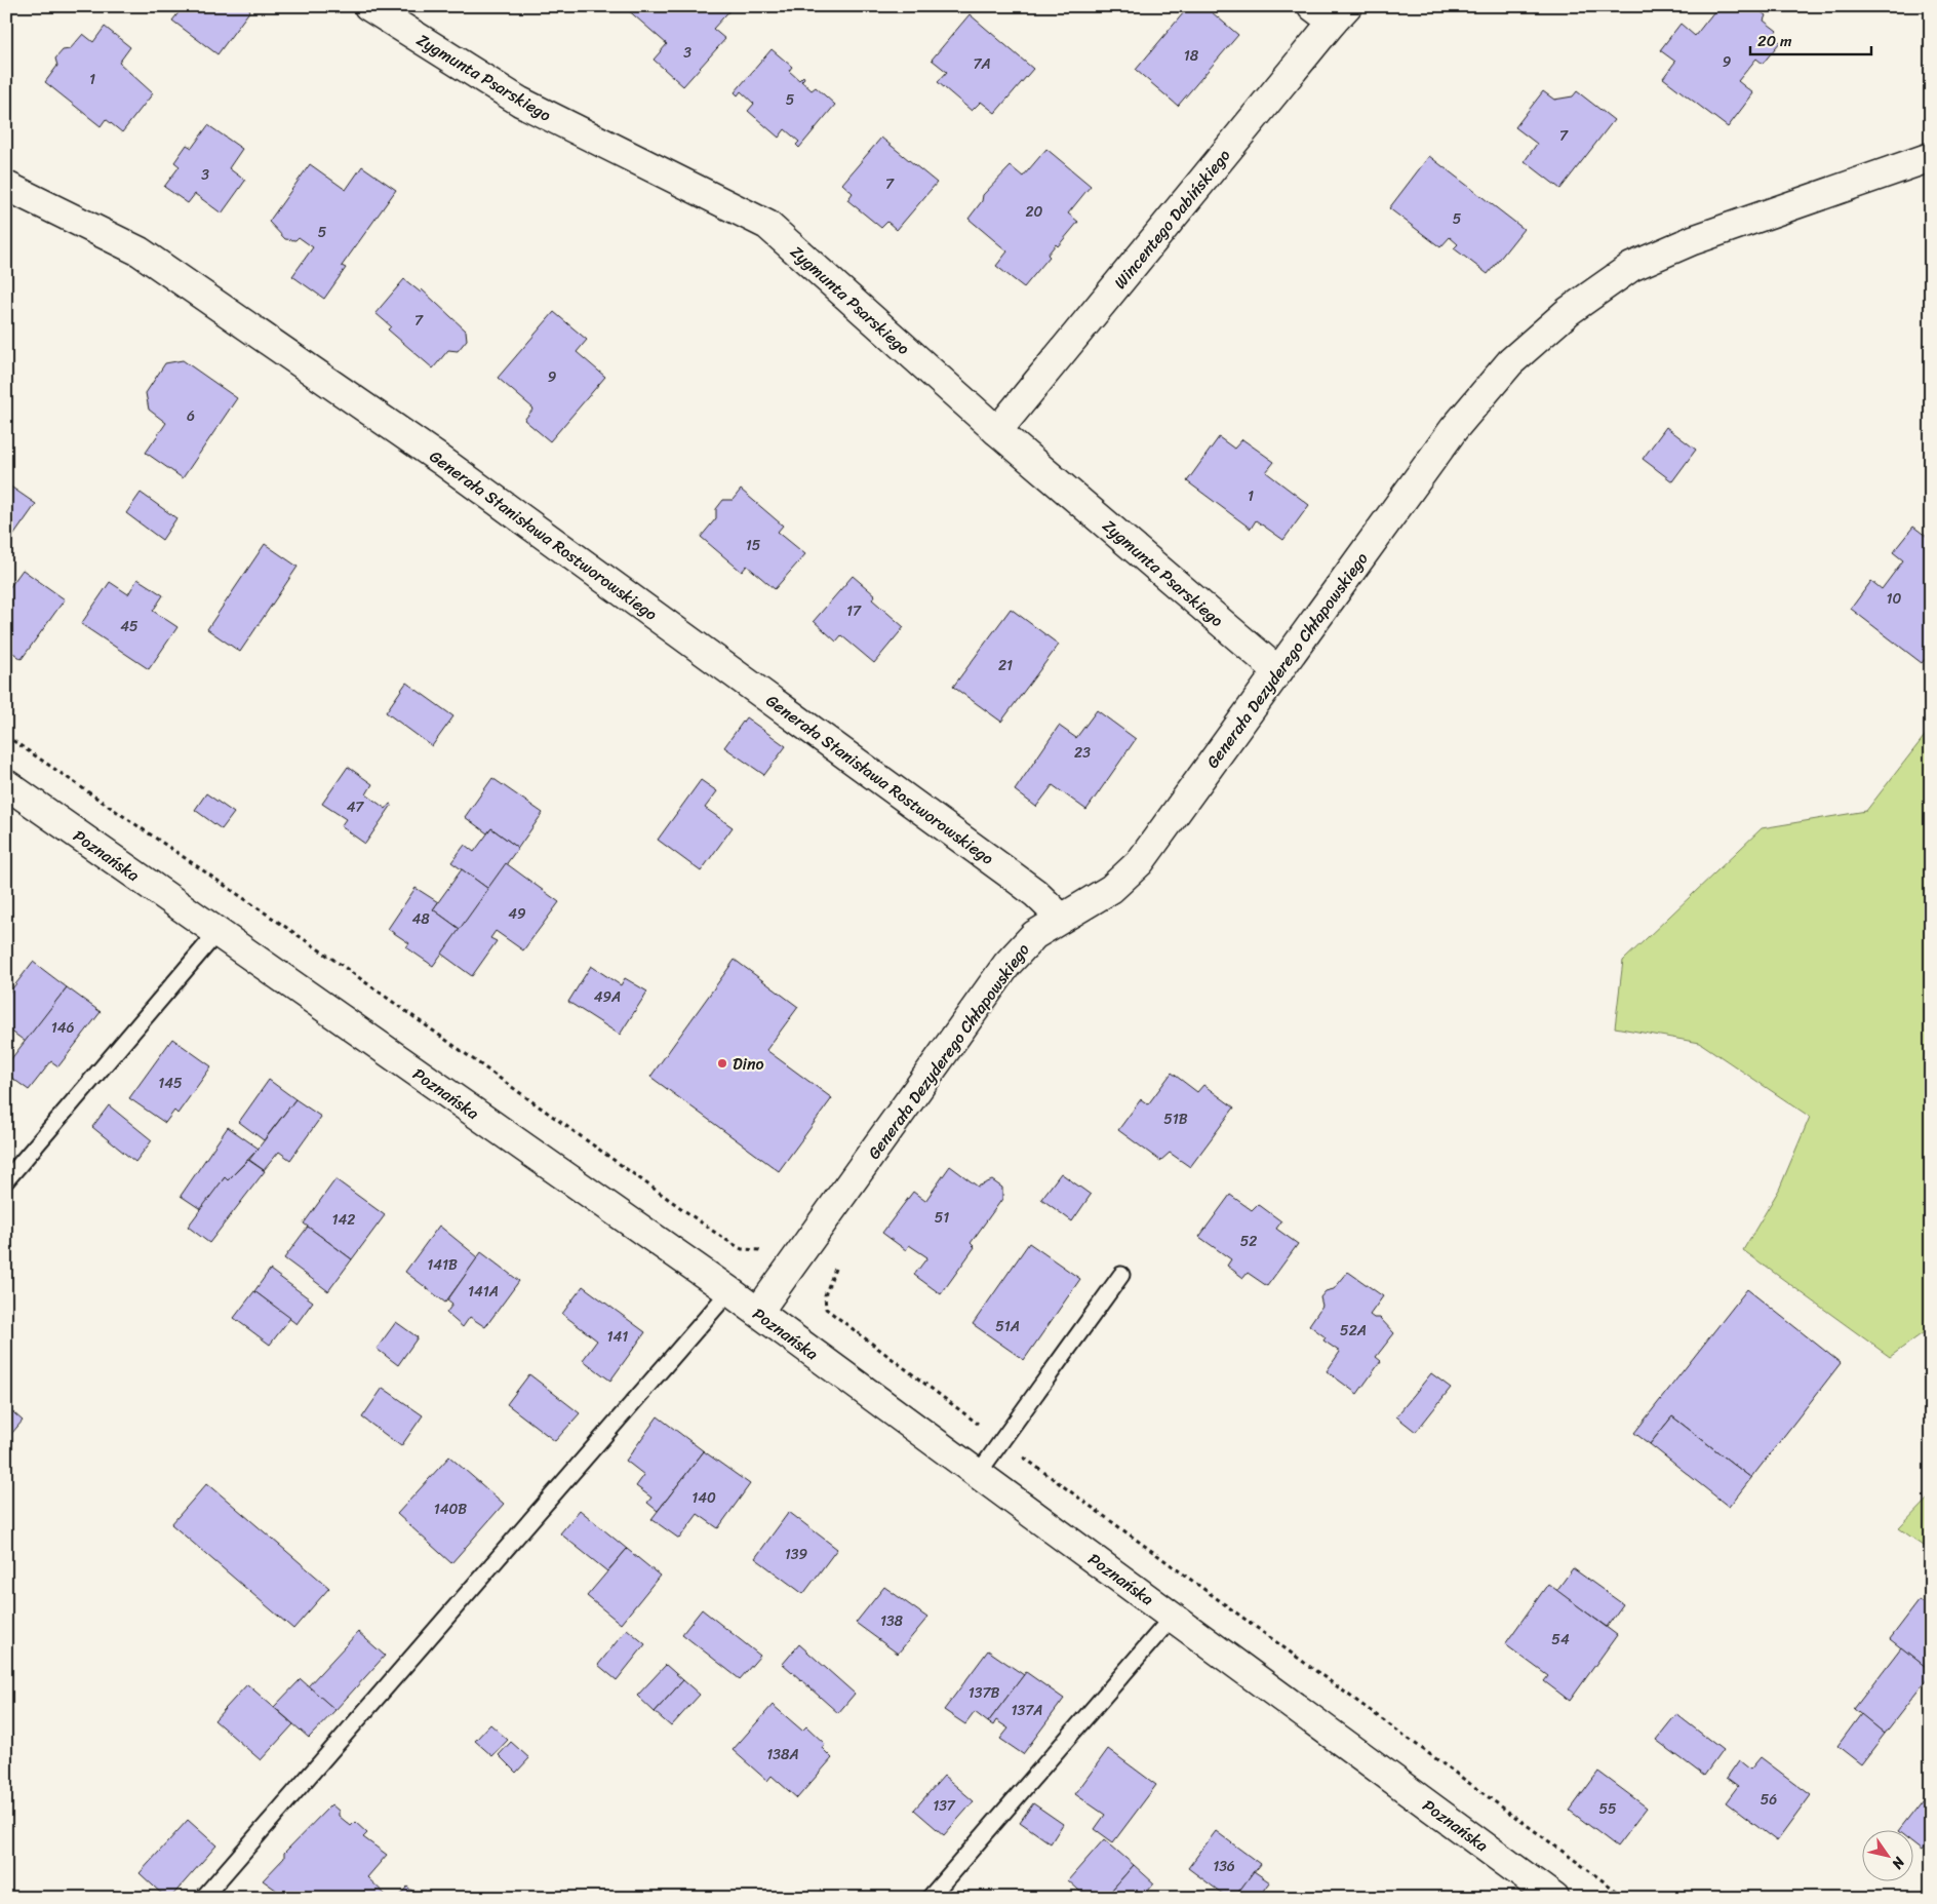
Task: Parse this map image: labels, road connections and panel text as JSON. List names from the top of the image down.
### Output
{
  "streets": {
    "street": [
      "Zygmunta Psarskiego",
      "Wincentego Dabińskiego",
      "Generała Stanisława Rostworowskiego",
      "Generała Dezyderego Chłapowskiego",
      "Poznańska"
    ]
  },
  "crossings": [
    ["Zygmunta Psarskiego", "Wincentego Dabińskiego"],
    ["Zygmunta Psarskiego", "Generała Dezyderego Chłapowskiego"],
    ["Generała Stanisława Rostworowskiego", "Generała Dezyderego Chłapowskiego"],
    ["Generała Dezyderego Chłapowskiego", "Poznańska"]
  ],
  "places": ["Dino"],
  "house_numbers": [
    "3",
    "18",
    "9",
    "7A",
    "1",
    "5",
    "7",
    "3",
    "7",
    "20",
    "5",
    "5",
    "7",
    "9",
    "6",
    "1",
    "15",
    "10",
    "17",
    "45",
    "21",
    "23",
    "47",
    "49",
    "48",
    "49A",
    "146",
    "145",
    "51B",
    "51",
    "142",
    "52",
    "141B",
    "141A",
    "51A",
    "52A",
    "141",
    "140",
    "140B",
    "139",
    "138",
    "54",
    "137B",
    "137A",
    "138A",
    "56",
    "137",
    "55",
    "136"
  ],
  "scale_bar": "20 m",
  "north": "bottom right"
}
